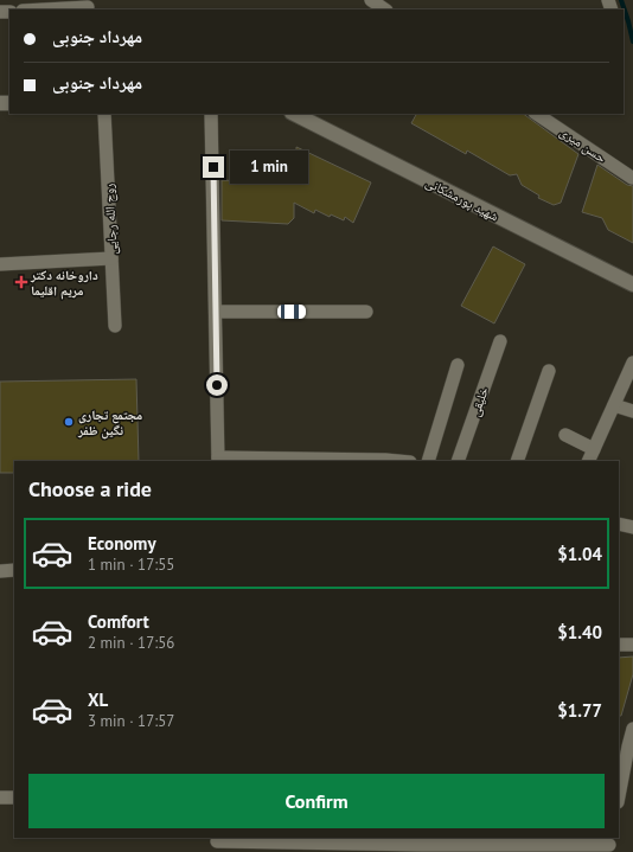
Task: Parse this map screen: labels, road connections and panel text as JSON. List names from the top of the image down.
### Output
{
  "streets": {
    "street": [
      "حسن میری",
      "شهید پورمشکانی",
      "روح الله رجایی",
      "خلیقی"
    ]
  },
  "places": {
    "health": ["داروخانه دکتر مریم اقلیما"],
    "other": ["مجتمع تجاری نگین ظفر"]
  },
  "page": {
    "banner": ["مهرداد جنوبی", "مهرداد جنوبی"],
    "bubble": "1 min",
    "heading": "Choose a ride",
    "list": [
      {
        "name": "Economy",
        "note": "1 min · 17:55",
        "value": "$1.04"
      },
      {
        "name": "Comfort",
        "note": "2 min · 17:56",
        "value": "$1.40"
      },
      {
        "name": "XL",
        "note": "3 min · 17:57",
        "value": "$1.77"
      }
    ],
    "buttons": "Confirm"
  }
}
